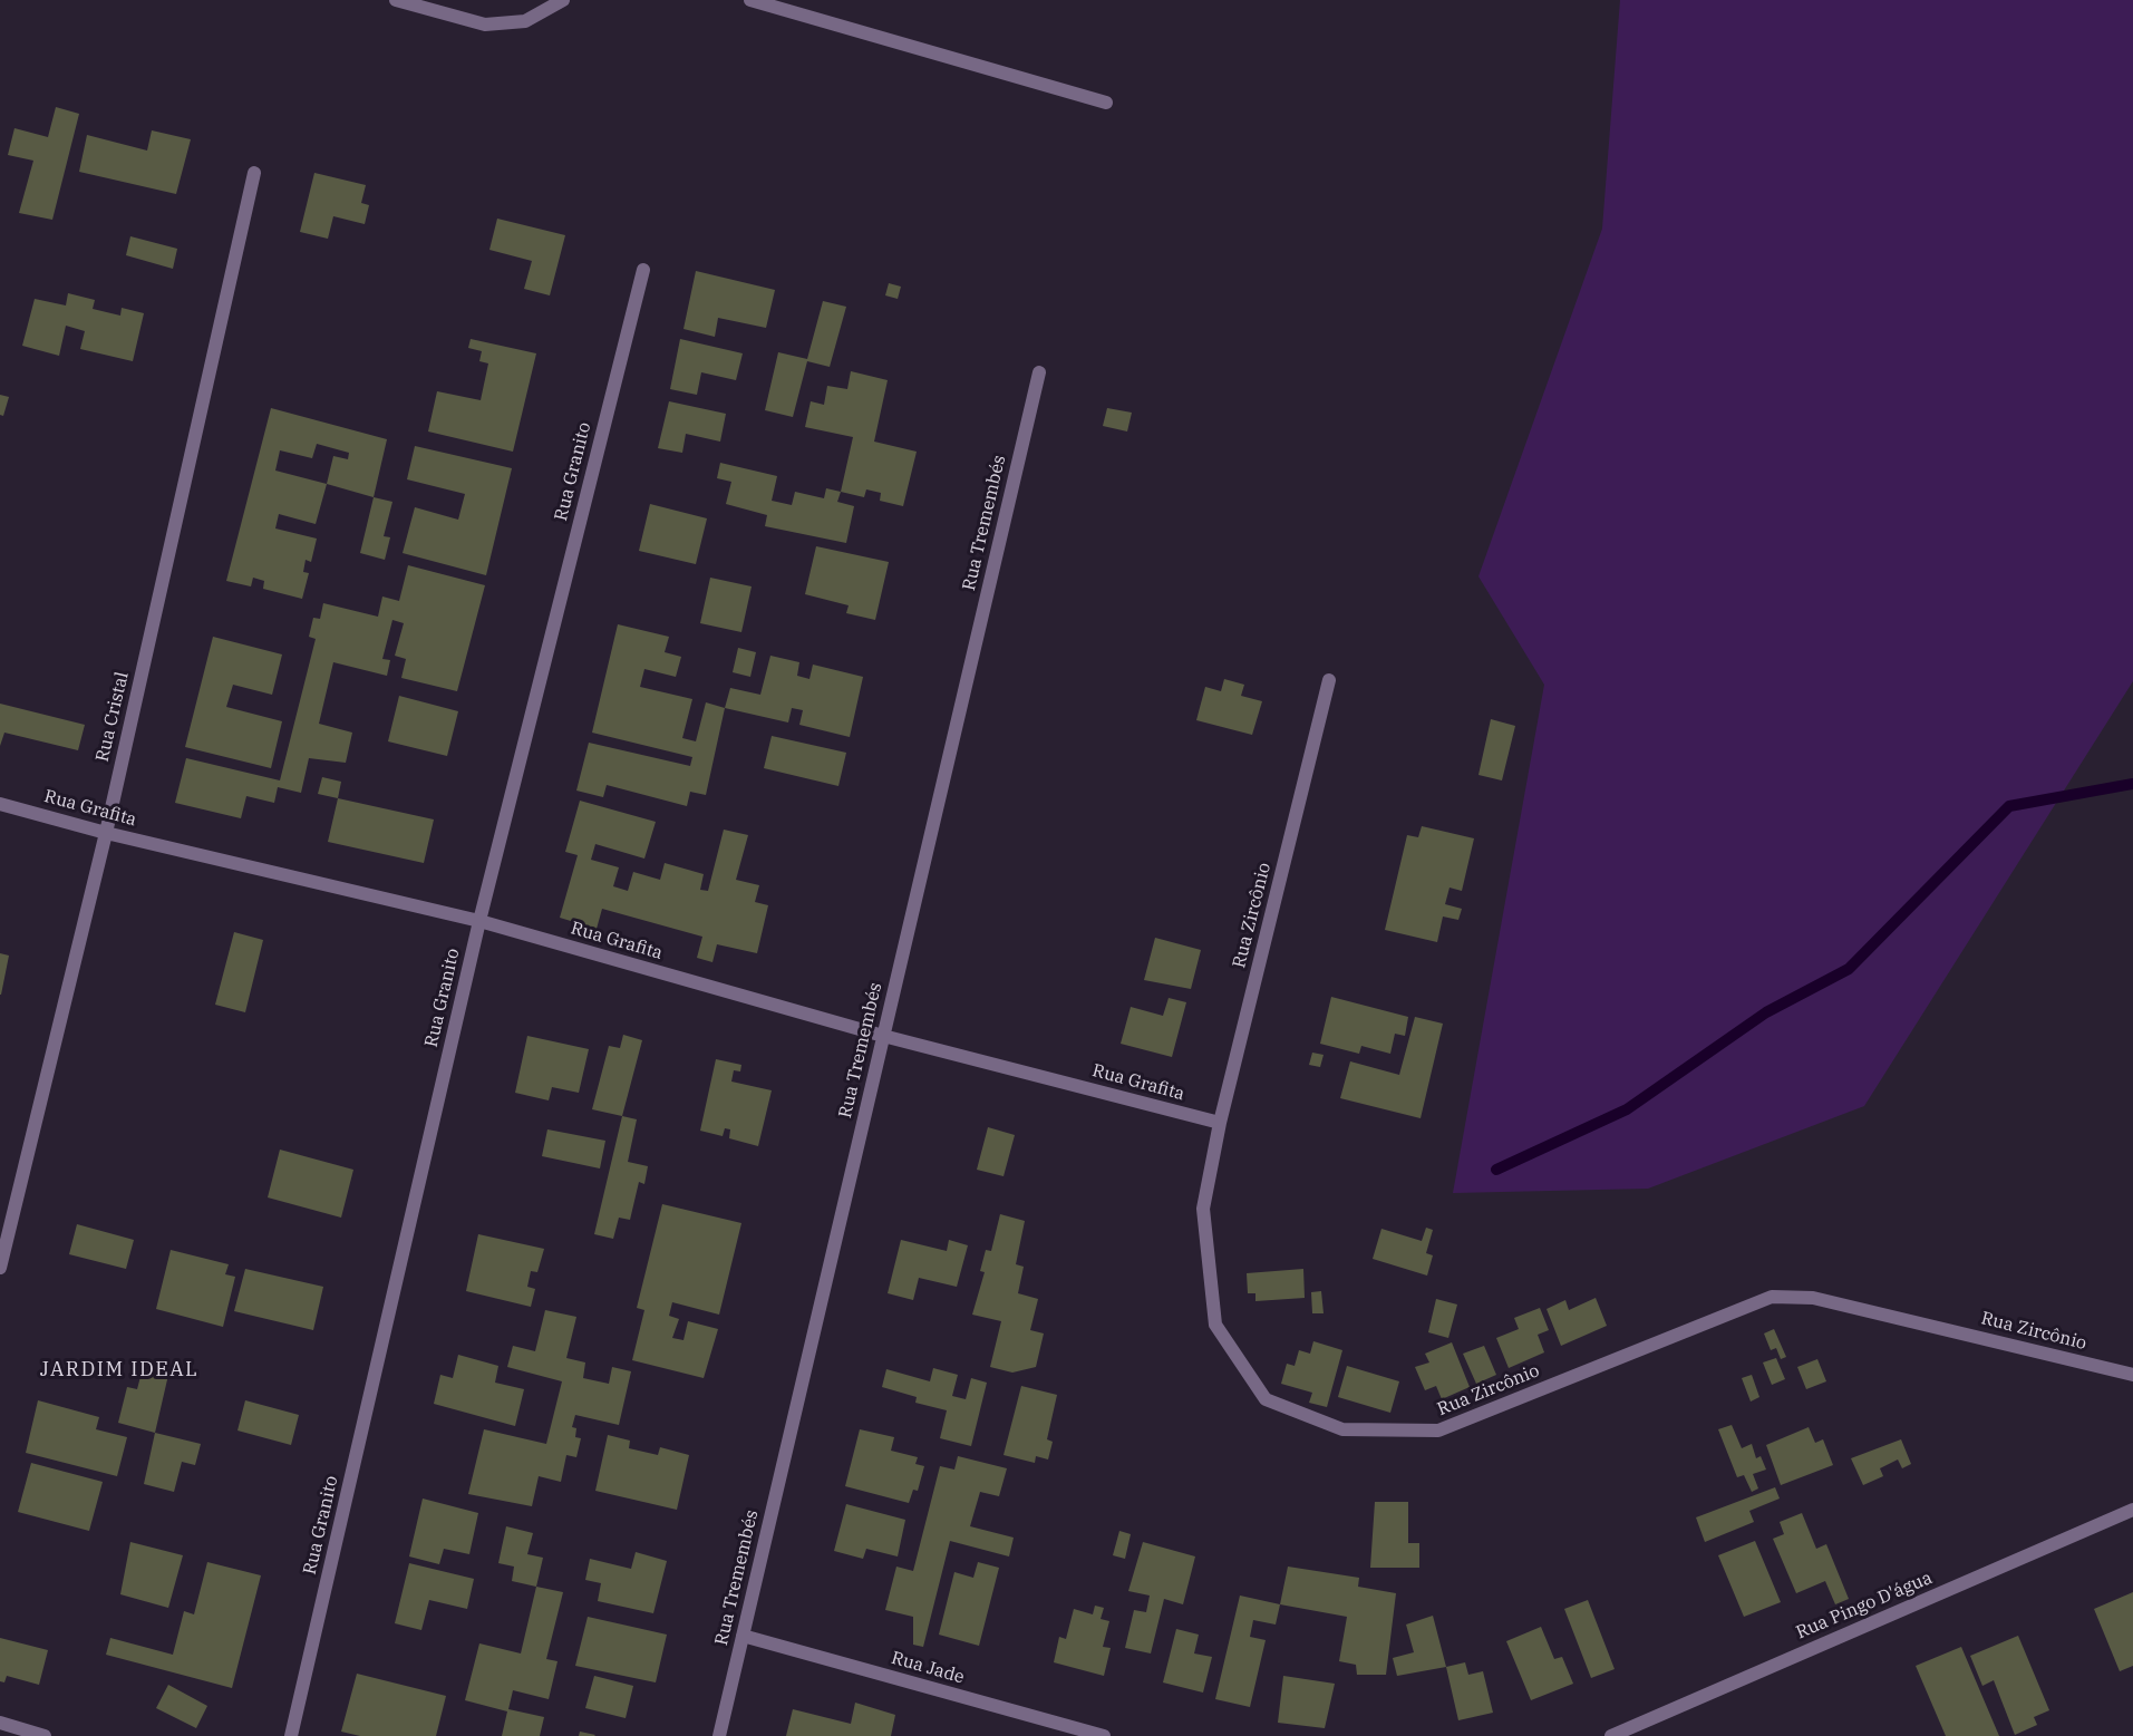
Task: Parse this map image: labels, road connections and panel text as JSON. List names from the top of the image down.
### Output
{
  "streets": {
    "street": [
      "Rua Granito",
      "Rua Tremembés",
      "Rua Cristal",
      "Rua Grafita",
      "Rua Zircônio",
      "Rua Pingo D'água",
      "Rua Jade"
    ]
  },
  "crossings": [
    ["Rua Granito", "Rua Grafita"],
    ["Rua Tremembés", "Rua Grafita"],
    ["Rua Tremembés", "Rua Jade"],
    ["Rua Cristal", "Rua Grafita"],
    ["Rua Grafita", "Rua Zircônio"]
  ],
  "districts": ["JARDIM IDEAL"]
}
